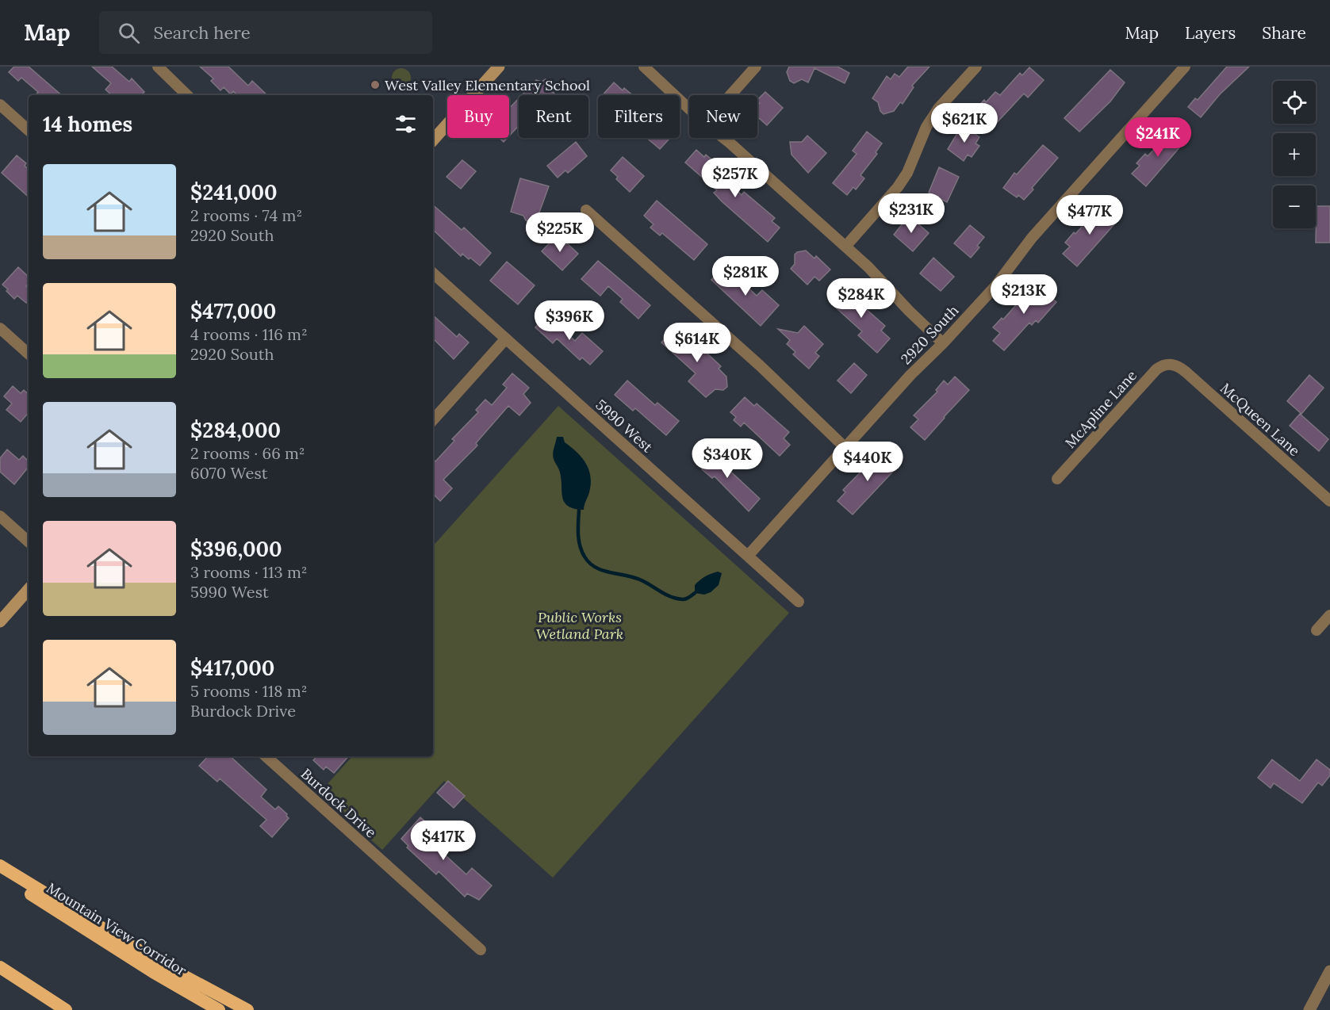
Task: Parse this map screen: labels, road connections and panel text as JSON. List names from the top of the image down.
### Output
{
  "streets": {
    "highway": ["Mountain View Corridor"],
    "street": [
      "2920 South",
      "McApline Lane",
      "McQueen Lane",
      "5990 West",
      "Burdock Drive"
    ]
  },
  "crossings": [
    ["2920 South", "5990 West"],
    ["McApline Lane", "McQueen Lane"]
  ],
  "parks": ["Public Works Wetland Park"],
  "places": ["West Valley Elementary School"],
  "page": {
    "header": "Map",
    "search": "Search here",
    "nav": ["Map", "Layers", "Share"],
    "map_buttons": ["+", "−"],
    "chip": [
      "Buy",
      "Rent",
      "Filters",
      "New"
    ],
    "heading": "14 homes",
    "price": [
      "$621K",
      "$241K",
      "$257K",
      "$231K",
      "$477K",
      "$225K",
      "$281K",
      "$213K",
      "$284K",
      "$396K",
      "$614K",
      "$340K",
      "$440K",
      "$417K"
    ],
    "list": [
      {
        "name": "$241,000",
        "note": "2 rooms · 74 m² · 2920 South"
      },
      {
        "name": "$477,000",
        "note": "4 rooms · 116 m² · 2920 South"
      },
      {
        "name": "$284,000",
        "note": "2 rooms · 66 m² · 6070 West"
      },
      {
        "name": "$396,000",
        "note": "3 rooms · 113 m² · 5990 West"
      },
      {
        "name": "$417,000",
        "note": "5 rooms · 118 m² · Burdock Drive"
      }
    ]
  }
}
